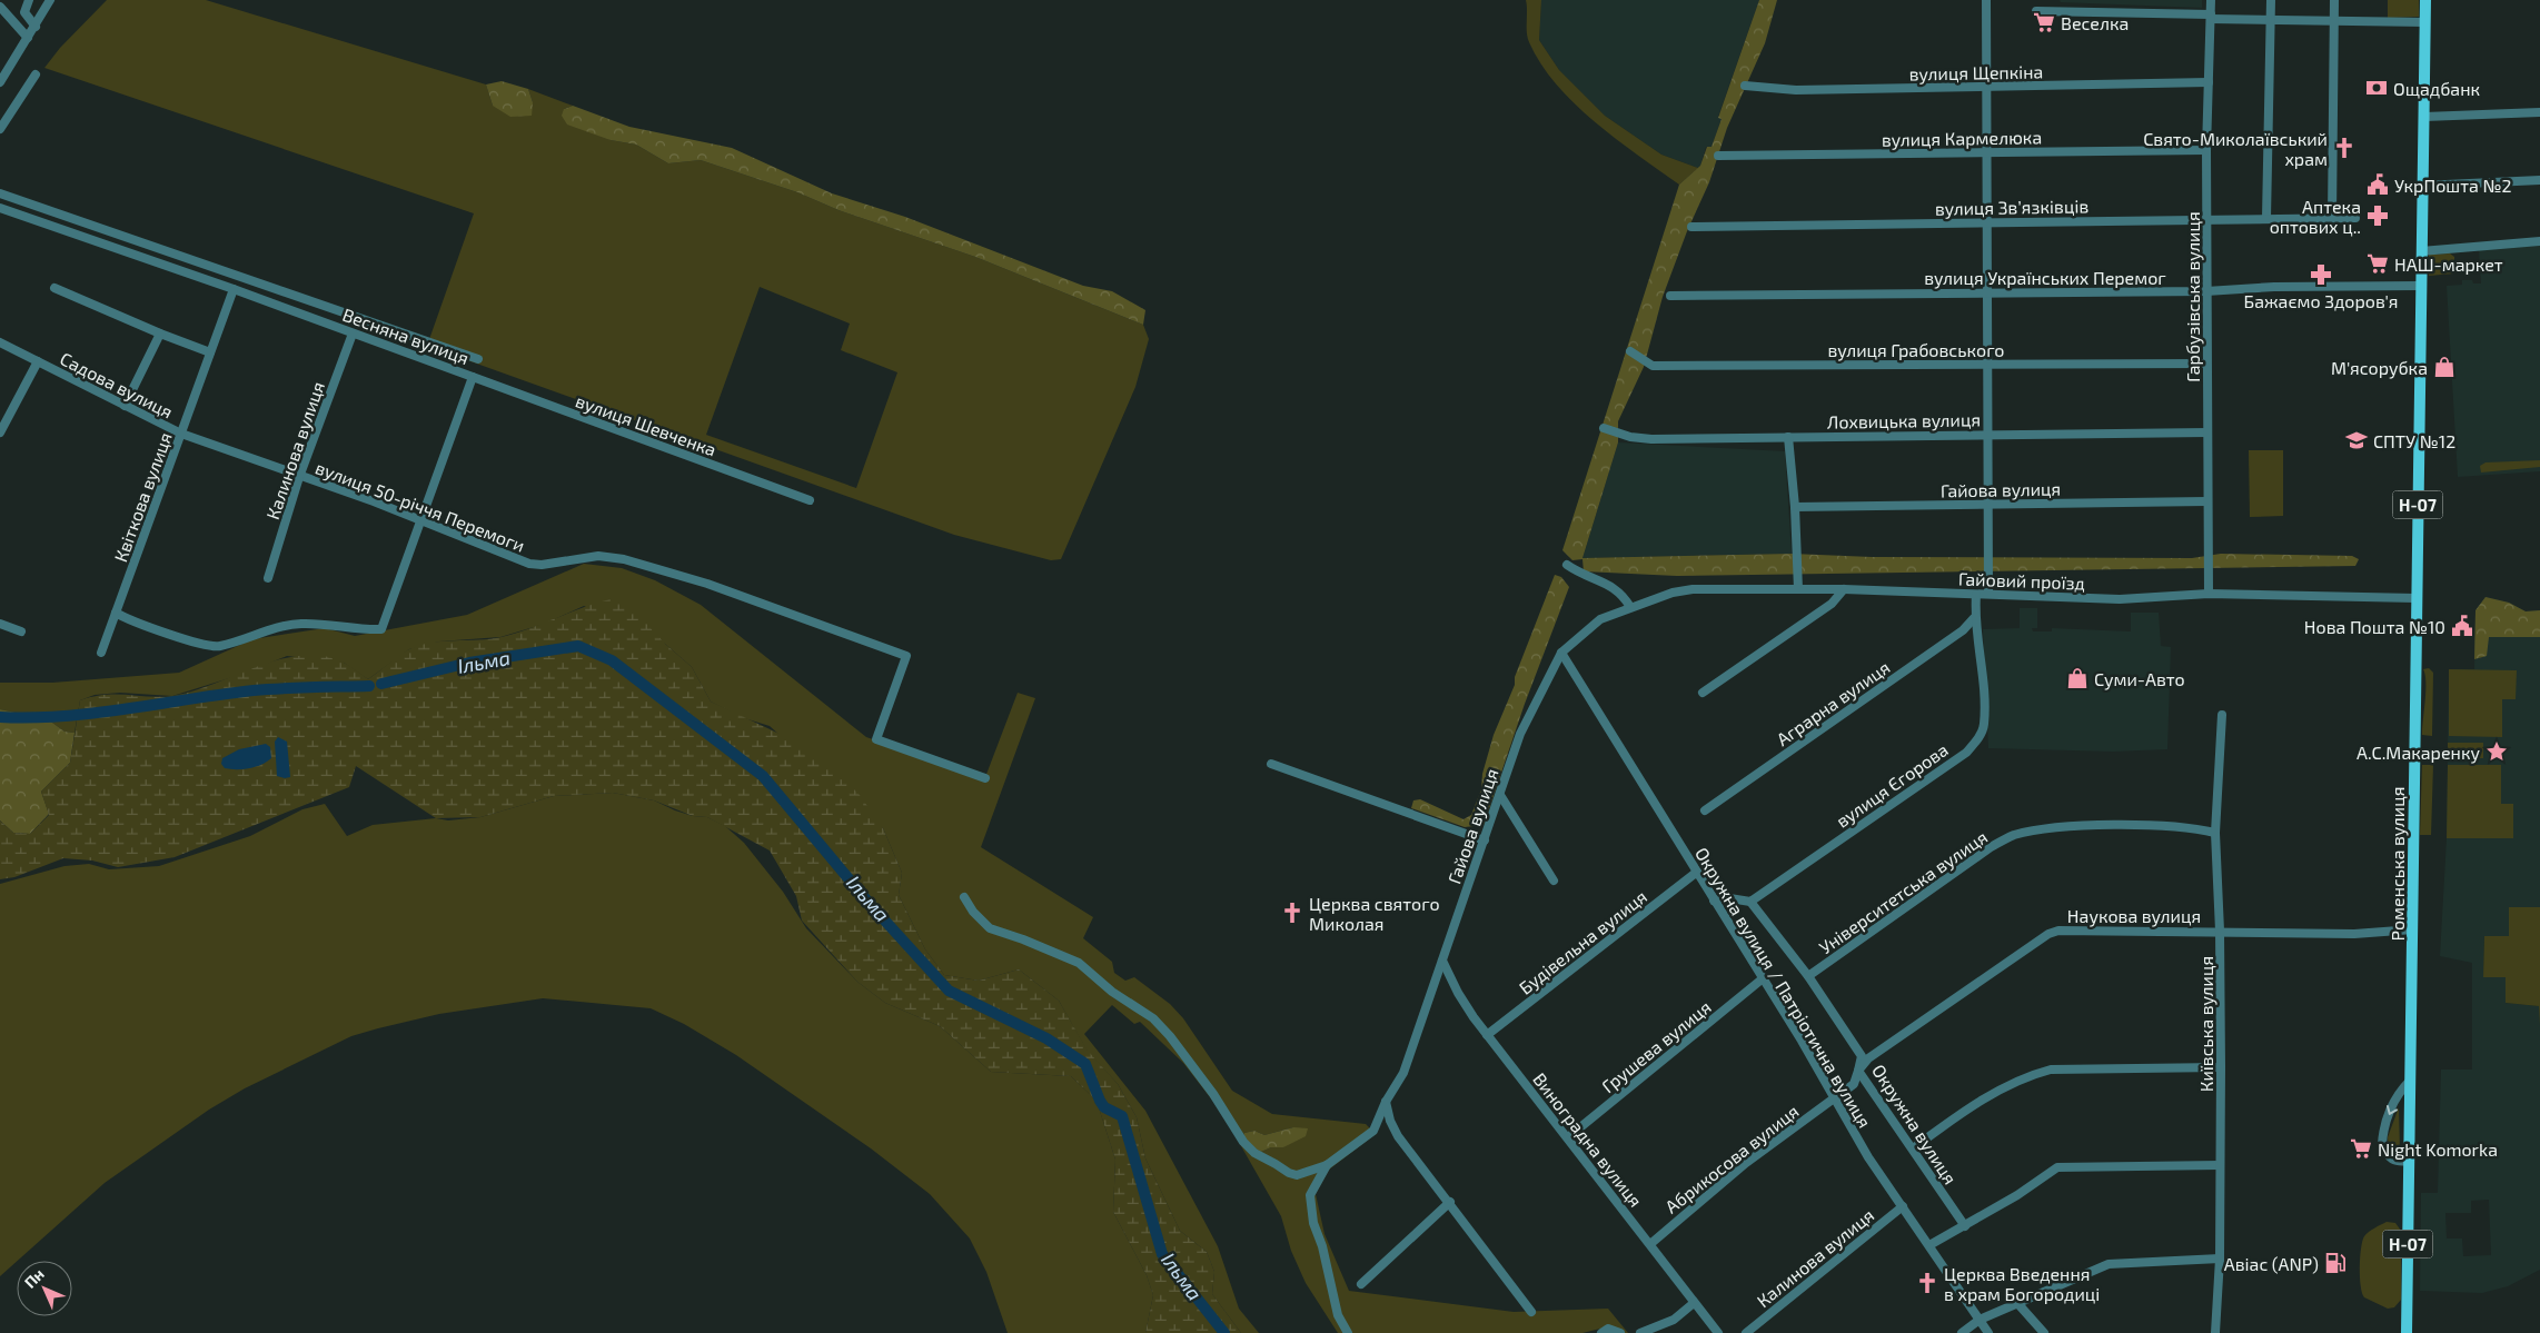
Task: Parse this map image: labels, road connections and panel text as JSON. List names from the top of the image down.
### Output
{
  "streets": {
    "main road": ["Н-07", "Роменська вулиця"],
    "street": [
      "вулиця Щепкіна",
      "вулиця Кармелюка",
      "вулиця Звʼязківців",
      "вулиця Українських Перемог",
      "Гарбузівська вулиця",
      "Весняна вулиця",
      "вулиця Грабовського",
      "Садова вулиця",
      "Лохвицька вулиця",
      "вулиця Шевченка",
      "Калинова вулиця",
      "Гайова вулиця",
      "Квіткова вулиця",
      "вулиця 50-річчя Перемоги",
      "Гайовий проїзд",
      "Аграрна вулиця",
      "вулиця Єгорова",
      "Університетська вулиця",
      "Наукова вулиця",
      "Будівельна вулиця",
      "Окружна вулиця / Патріотична вулиця",
      "Київська вулиця",
      "Грушева вулиця",
      "Окружна вулиця",
      "Виноградна вулиця",
      "Абрикосова вулиця"
    ]
  },
  "crossings": [
    ["вулиця Щепкіна", "Гарбузівська вулиця"],
    ["вулиця Кармелюка", "Гарбузівська вулиця"],
    ["вулиця Звʼязківців", "Гарбузівська вулиця"],
    ["вулиця Українських Перемог", "Гарбузівська вулиця"],
    ["вулиця Українських Перемог", "Роменська вулиця"],
    ["Гарбузівська вулиця", "вулиця Грабовського"],
    ["Гарбузівська вулиця", "Лохвицька вулиця"],
    ["Гарбузівська вулиця", "Гайова вулиця"],
    ["Гарбузівська вулиця", "Гайовий проїзд"],
    ["Весняна вулиця", "вулиця Шевченка"],
    ["Весняна вулиця", "Калинова вулиця"],
    ["Весняна вулиця", "Квіткова вулиця"],
    ["Весняна вулиця", "вулиця 50-річчя Перемоги"],
    ["Садова вулиця", "Квіткова вулиця"],
    ["Садова вулиця", "вулиця 50-річчя Перемоги"],
    ["Калинова вулиця", "вулиця 50-річчя Перемоги"],
    ["Калинова вулиця", "Окружна вулиця / Патріотична вулиця"],
    ["Гайова вулиця", "Гайовий проїзд"],
    ["Гайова вулиця", "Окружна вулиця / Патріотична вулиця"],
    ["Гайова вулиця", "Виноградна вулиця"],
    ["Квіткова вулиця", "вулиця 50-річчя Перемоги"],
    ["Гайовий проїзд", "вулиця Єгорова"],
    ["Гайовий проїзд", "Роменська вулиця"],
    ["Аграрна вулиця", "вулиця Єгорова"],
    ["вулиця Єгорова", "Окружна вулиця"],
    ["Роменська вулиця", "Наукова вулиця"],
    ["Університетська вулиця", "Київська вулиця"],
    ["Університетська вулиця", "Окружна вулиця"],
    ["Наукова вулиця", "Окружна вулиця / Патріотична вулиця"],
    ["Наукова вулиця", "Київська вулиця"],
    ["Наукова вулиця", "Окружна вулиця"],
    ["Наукова вулиця", "Абрикосова вулиця"],
    ["Будівельна вулиця", "Окружна вулиця / Патріотична вулиця"],
    ["Будівельна вулиця", "Виноградна вулиця"],
    ["Окружна вулиця / Патріотична вулиця", "Грушева вулиця"],
    ["Окружна вулиця / Патріотична вулиця", "Абрикосова вулиця"],
    ["Грушева вулиця", "Виноградна вулиця"],
    ["Виноградна вулиця", "Абрикосова вулиця"]
  ],
  "water": ["Ільма"],
  "places": {
    "supermarket": ["Веселка", "НАШ-маркет", "Night Komorka"],
    "bank": ["Ощадбанк"],
    "church": ["Свято-Миколаївський храм", "Церква святого Миколая", "Церква Введення в храм Богородиці"],
    "public building": ["УкрПошта №2", "Нова Пошта №10"],
    "pharmacy": ["Аптека оптових ц..", "Бажаємо Здоров'я"],
    "shop": ["М'ясорубка", "Суми-Авто"],
    "school or university": ["СПТУ №12"],
    "place": ["А.С.Макаренку"],
    "fuel station": ["Авіас (ANP)"]
  },
  "north": "top left"
}
